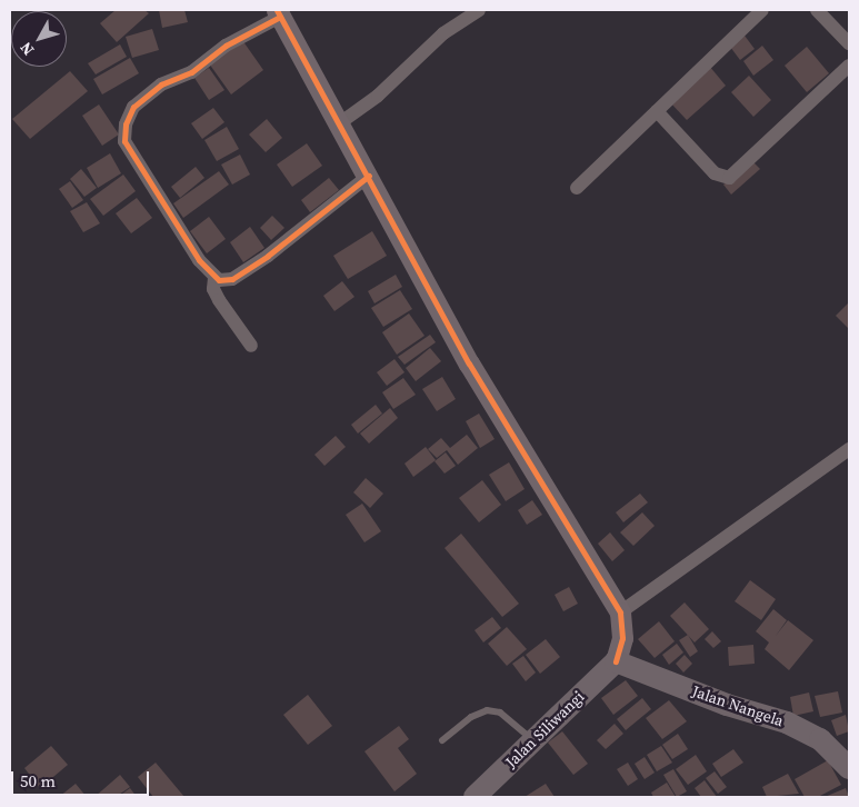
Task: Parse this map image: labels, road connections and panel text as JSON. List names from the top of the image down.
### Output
{
  "streets": {
    "main road": ["Jalan Nangela", "Jalan Siliwangi"]
  },
  "crossings": [
    ["Jalan Nangela", "Jalan Siliwangi"]
  ],
  "scale_bar": "50 m",
  "north": "bottom left"
}
